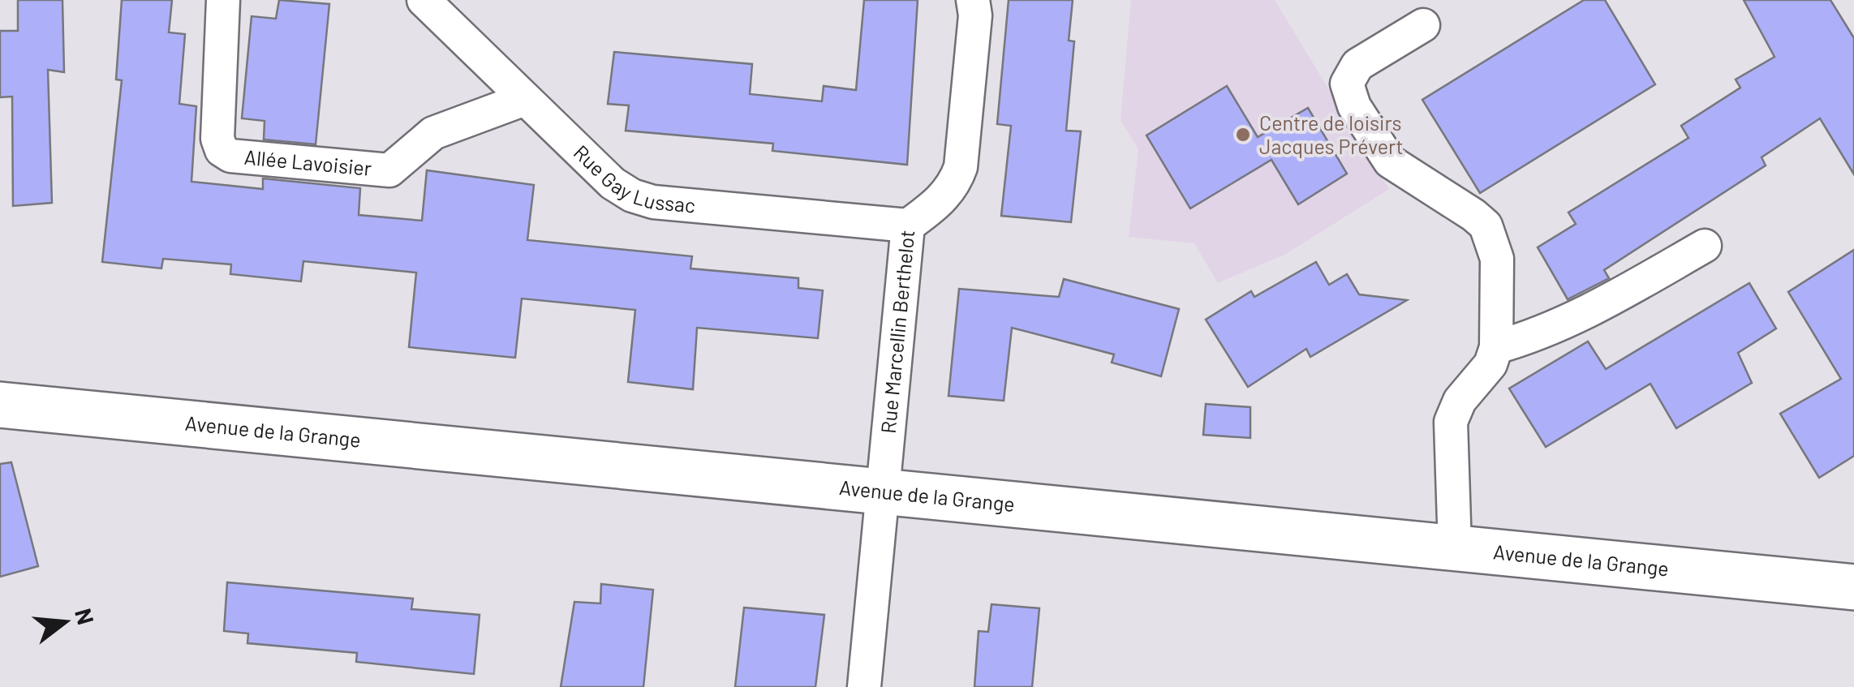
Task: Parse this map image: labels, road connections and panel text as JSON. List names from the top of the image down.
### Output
{
  "streets": {
    "street": [
      "Allée Lavoisier",
      "Rue Gay Lussac",
      "Rue Marcellin Berthelot",
      "Avenue de la Grange"
    ]
  },
  "crossings": [
    ["Allée Lavoisier", "Rue Gay Lussac"],
    ["Rue Gay Lussac", "Rue Marcellin Berthelot"],
    ["Rue Marcellin Berthelot", "Avenue de la Grange"]
  ],
  "places": ["Centre de loisirs Jacques Prévert"],
  "north": "right"
}
